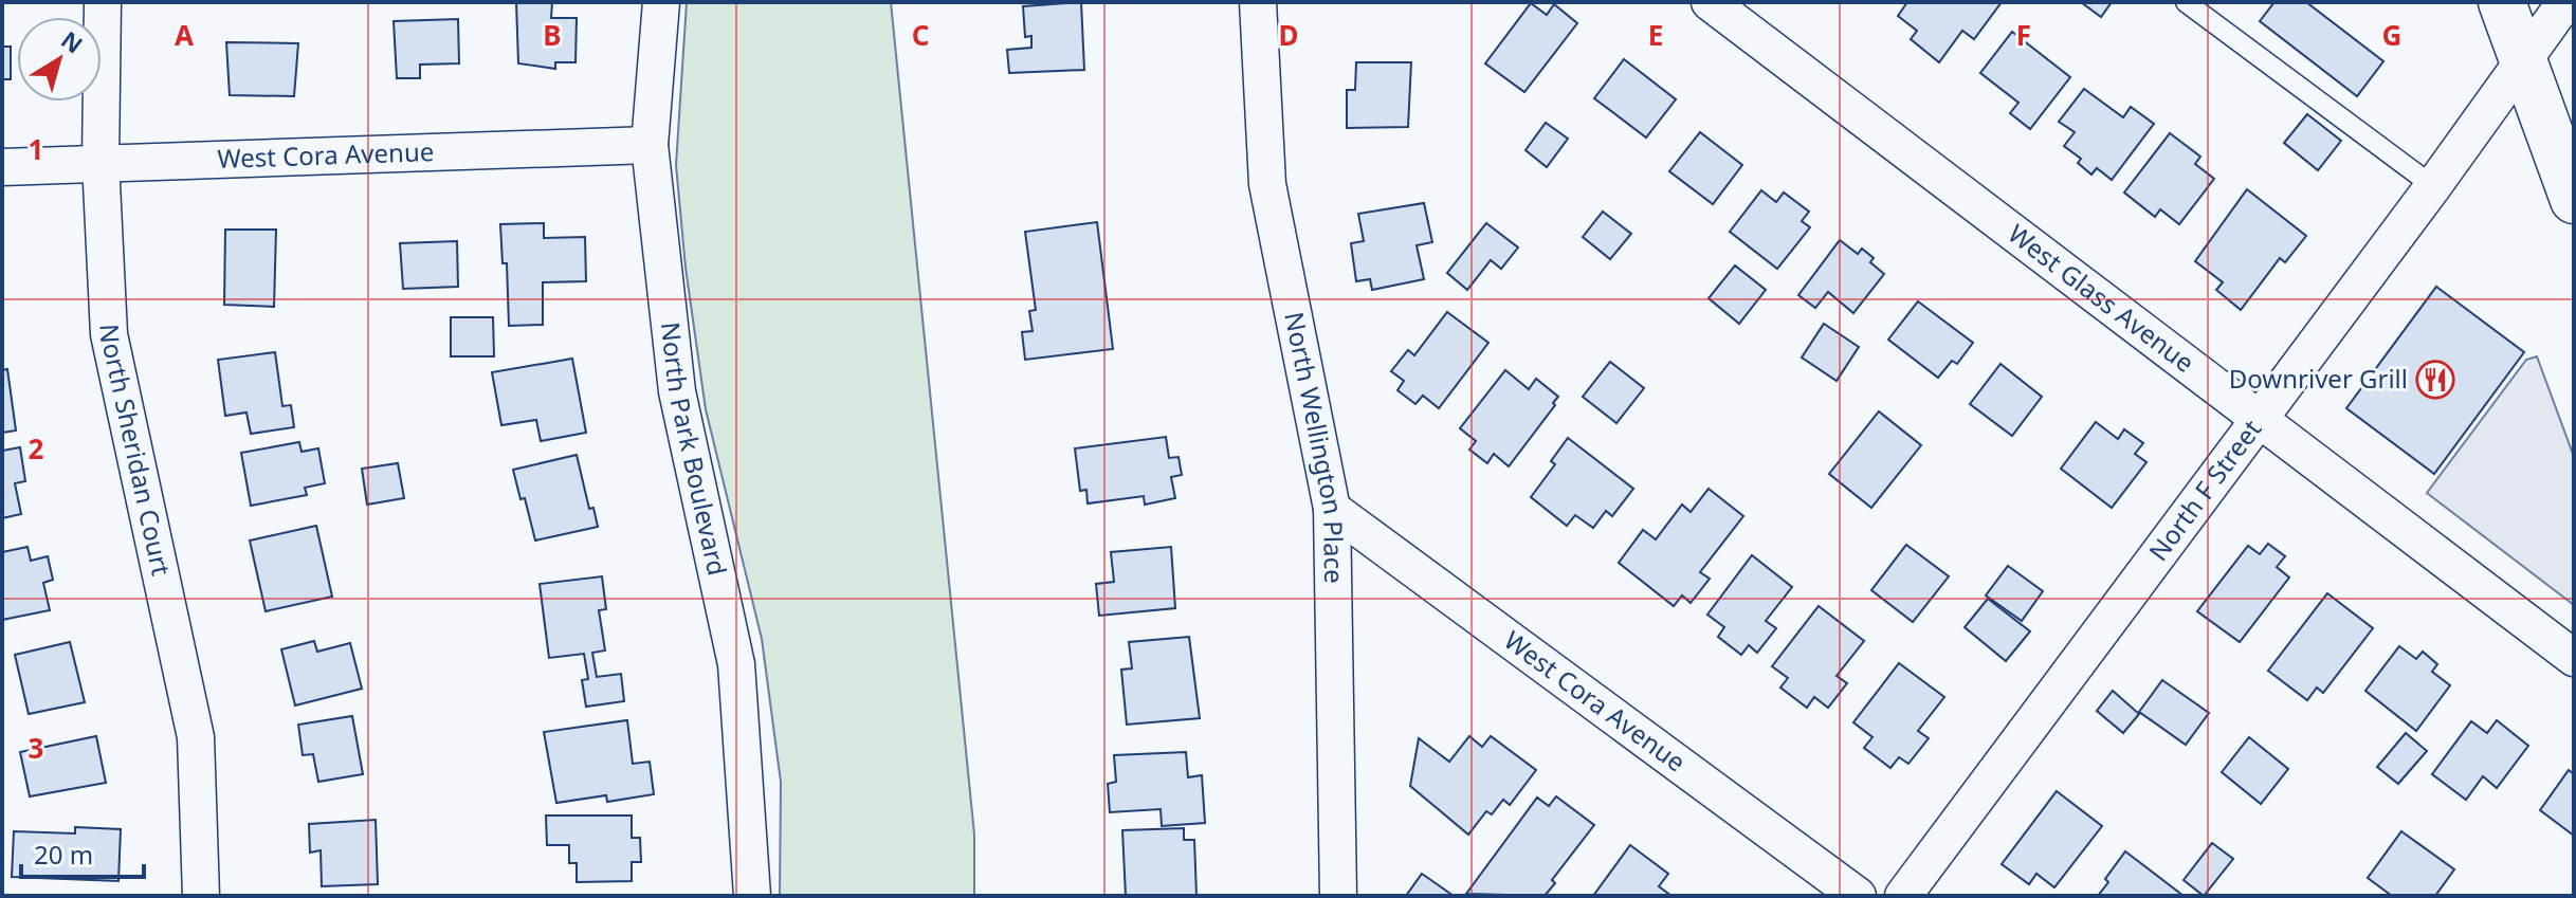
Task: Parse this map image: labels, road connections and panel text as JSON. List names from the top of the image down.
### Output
{
  "streets": {
    "street": [
      "West Cora Avenue",
      "West Glass Avenue",
      "North Wellington Place",
      "North Park Boulevard",
      "North Sheridan Court",
      "North F Street"
    ]
  },
  "crossings": [
    ["West Cora Avenue", "North Wellington Place"],
    ["West Cora Avenue", "North Park Boulevard"],
    ["West Cora Avenue", "North Sheridan Court"],
    ["West Glass Avenue", "North F Street"]
  ],
  "places": {
    "restaurant": ["Downriver Grill"]
  },
  "scale_bar": "20 m",
  "north": "top right",
  "grid": {
    "columns": [
      "A",
      "B",
      "C",
      "D",
      "E",
      "F",
      "G"
    ],
    "rows": ["1", "2", "3"]
  }
}
